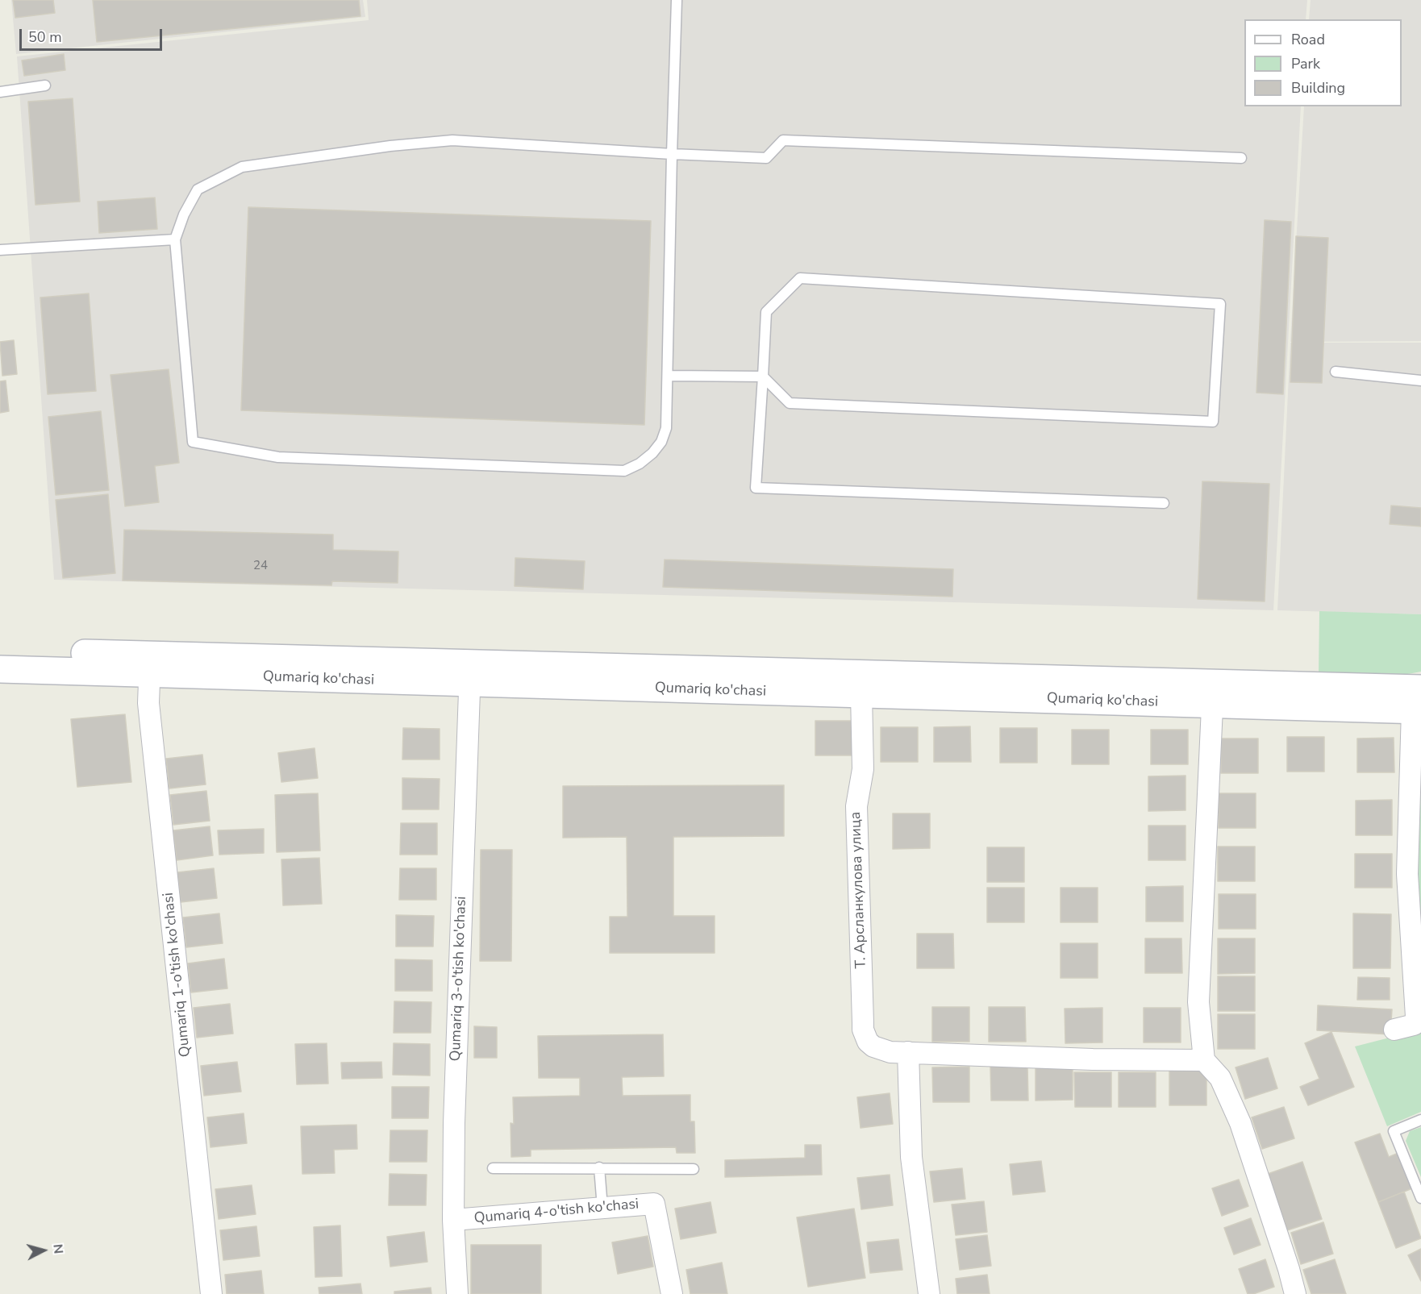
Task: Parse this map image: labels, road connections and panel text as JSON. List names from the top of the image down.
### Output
{
  "streets": {
    "main road": ["Qumariq ko'chasi"],
    "street": [
      "Т. Арсланкулова улица",
      "Qumariq 1-o'tish ko'chasi",
      "Qumariq 3-o'tish ko'chasi",
      "Qumariq 4-o'tish ko'chasi"
    ]
  },
  "crossings": [
    ["Qumariq ko'chasi", "Т. Арсланкулова улица"],
    ["Qumariq ko'chasi", "Qumariq 1-o'tish ko'chasi"],
    ["Qumariq ko'chasi", "Qumariq 3-o'tish ko'chasi"],
    ["Qumariq 3-o'tish ko'chasi", "Qumariq 4-o'tish ko'chasi"]
  ],
  "house_numbers": ["24"],
  "legend": ["Road", "Park", "Building"],
  "scale_bar": "50 m",
  "north": "right"
}
